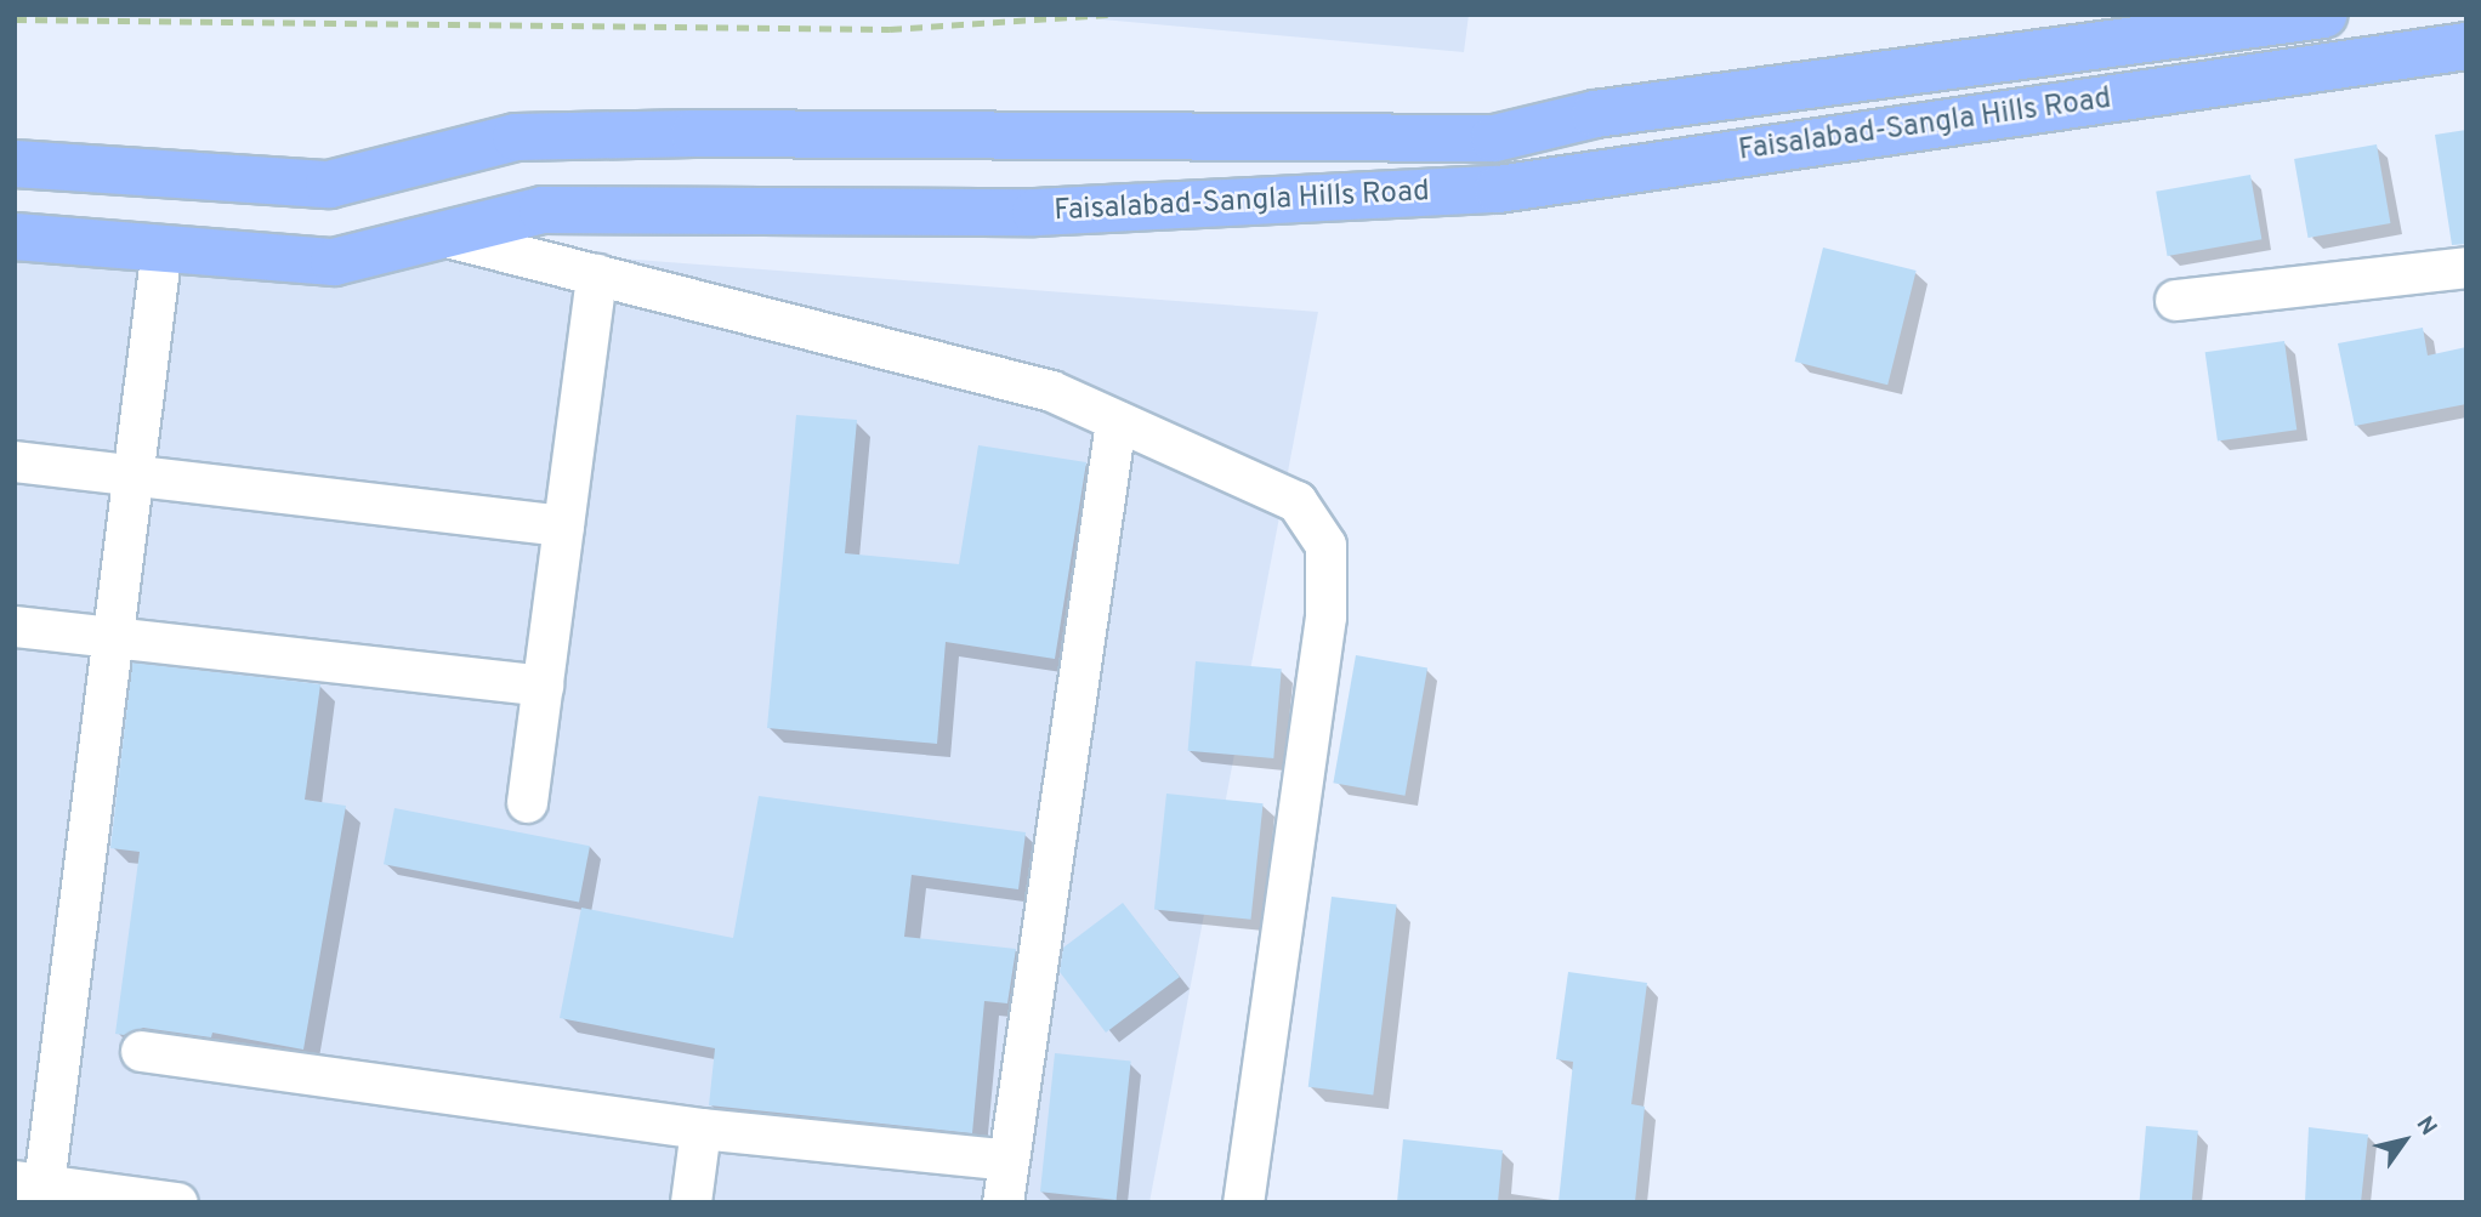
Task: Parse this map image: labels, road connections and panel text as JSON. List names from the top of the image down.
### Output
{
  "streets": {
    "main road": ["Faisalabad-Sangla Hills Road"]
  },
  "north": "top right"
}
